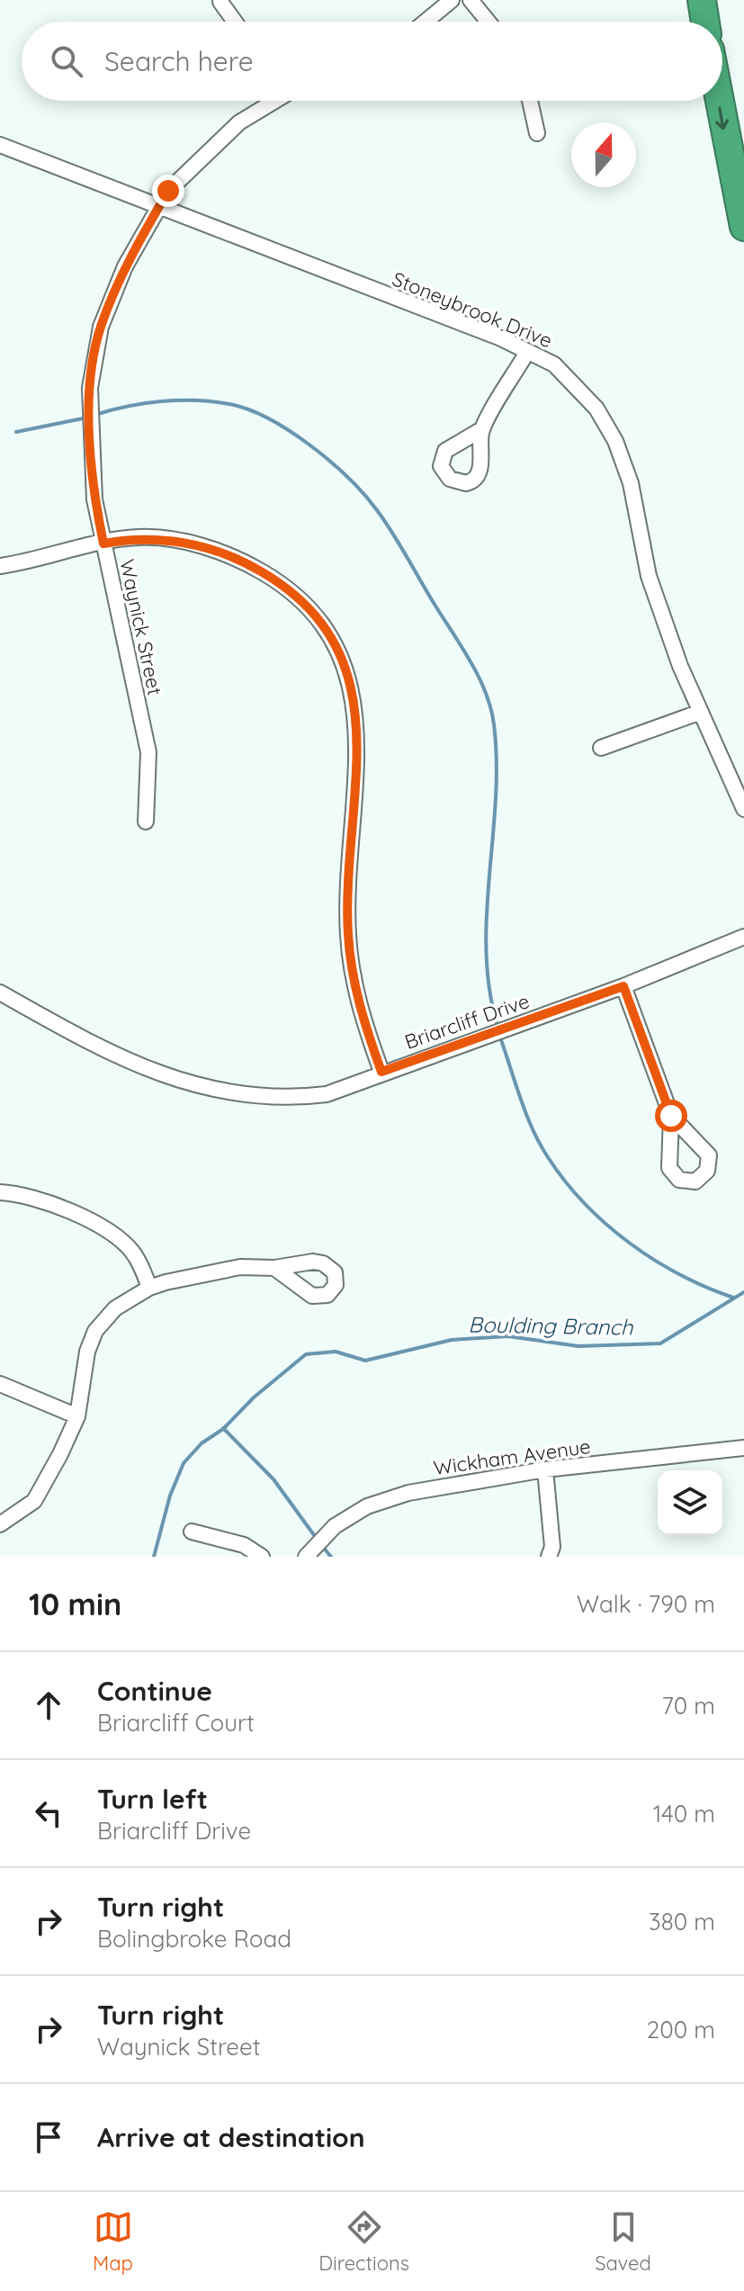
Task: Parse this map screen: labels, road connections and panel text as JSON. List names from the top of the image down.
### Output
{
  "streets": {
    "street": [
      "Stoneybrook Drive",
      "Waynick Street",
      "Briarcliff Drive",
      "Wickham Avenue"
    ]
  },
  "crossings": [
    ["Stoneybrook Drive", "Waynick Street"]
  ],
  "water": ["Boulding Branch"],
  "north": "top",
  "page": {
    "search": "Search here",
    "heading": ["10 min", "Walk · 790 m"],
    "list": [
      ["Continue", "Briarcliff Court", "70 m"],
      ["Turn left", "Briarcliff Drive", "140 m"],
      ["Turn right", "Bolingbroke Road", "380 m"],
      ["Turn right", "Waynick Street", "200 m"],
      "Arrive at destination"
    ],
    "nav": ["Map", "Directions", "Saved"]
  }
}
